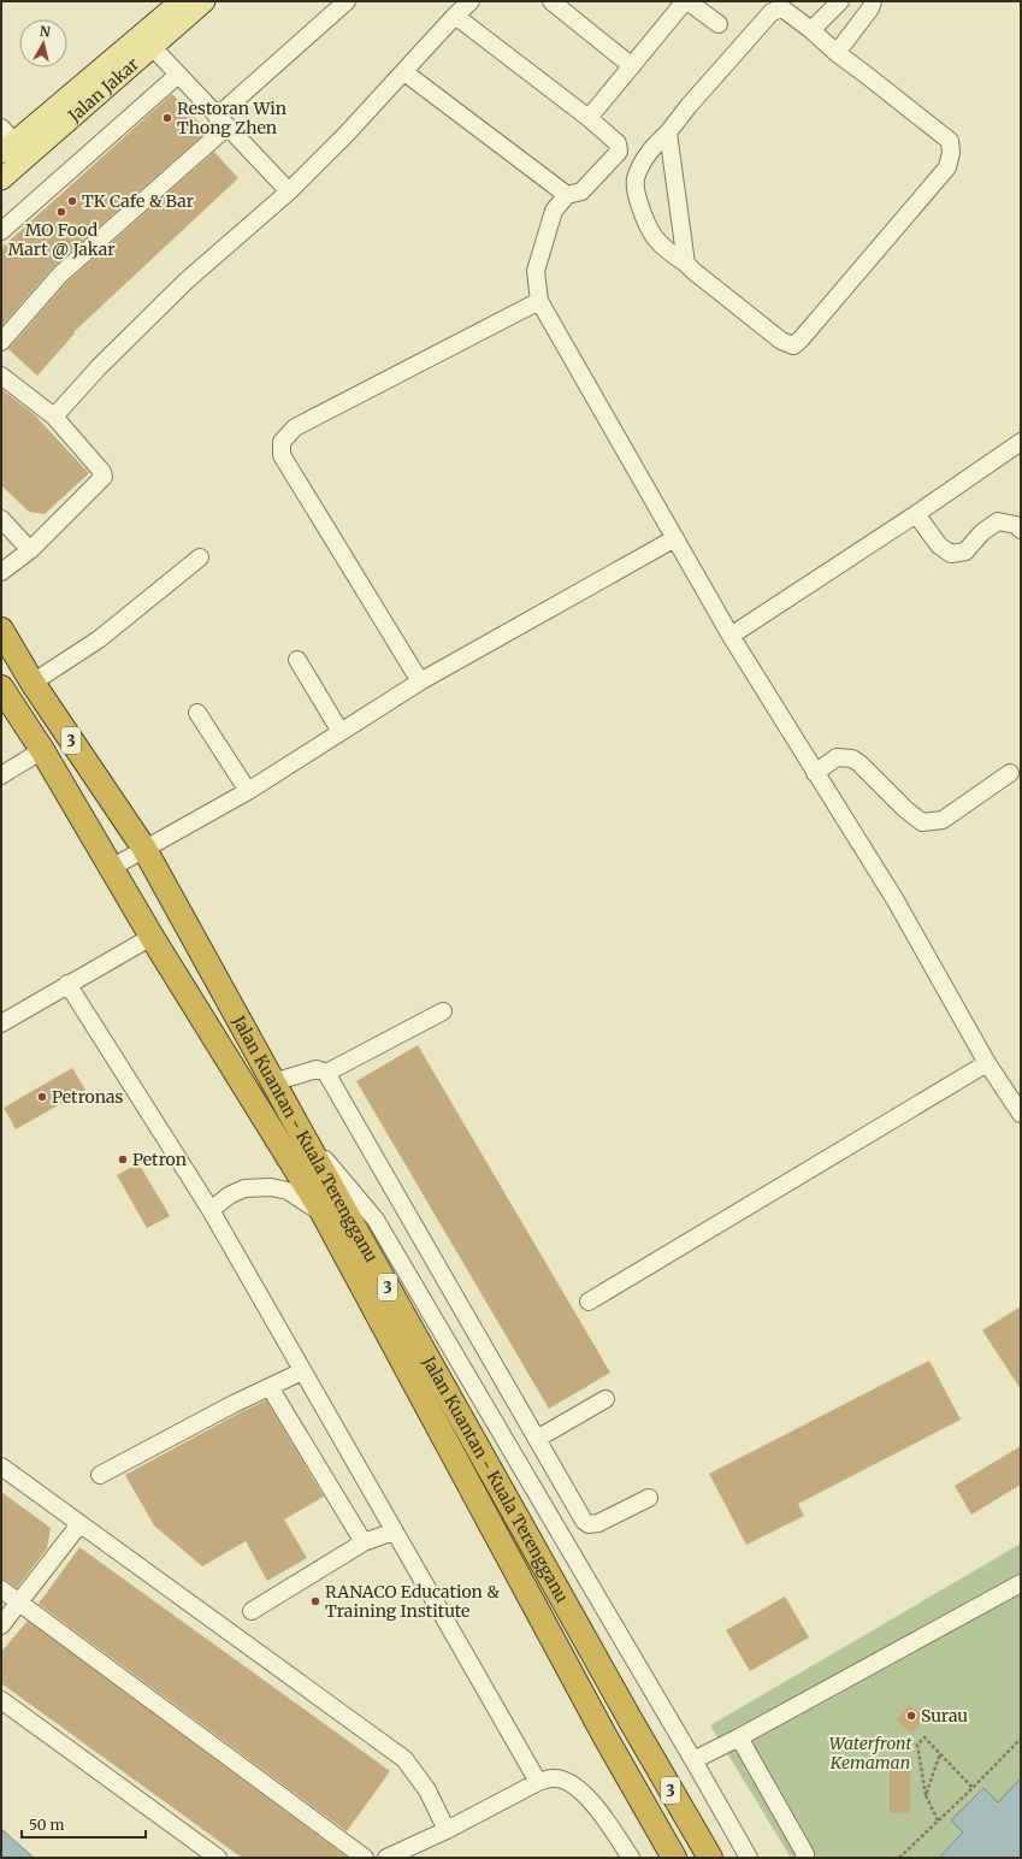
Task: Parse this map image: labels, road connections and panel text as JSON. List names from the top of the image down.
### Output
{
  "streets": {
    "highway": ["3", "Jalan Kuantan - Kuala Terengganu"],
    "main road": ["Jalan Jakar"]
  },
  "parks": ["Waterfront Kemaman"],
  "places": [
    "Restoran Win Thong Zhen",
    "TK Cafe & Bar",
    "MO Food Mart @ Jakar",
    "Petronas",
    "Petron",
    "RANACO Education & Training Institute",
    "Surau"
  ],
  "scale_bar": "50 m",
  "north": "top"
}
